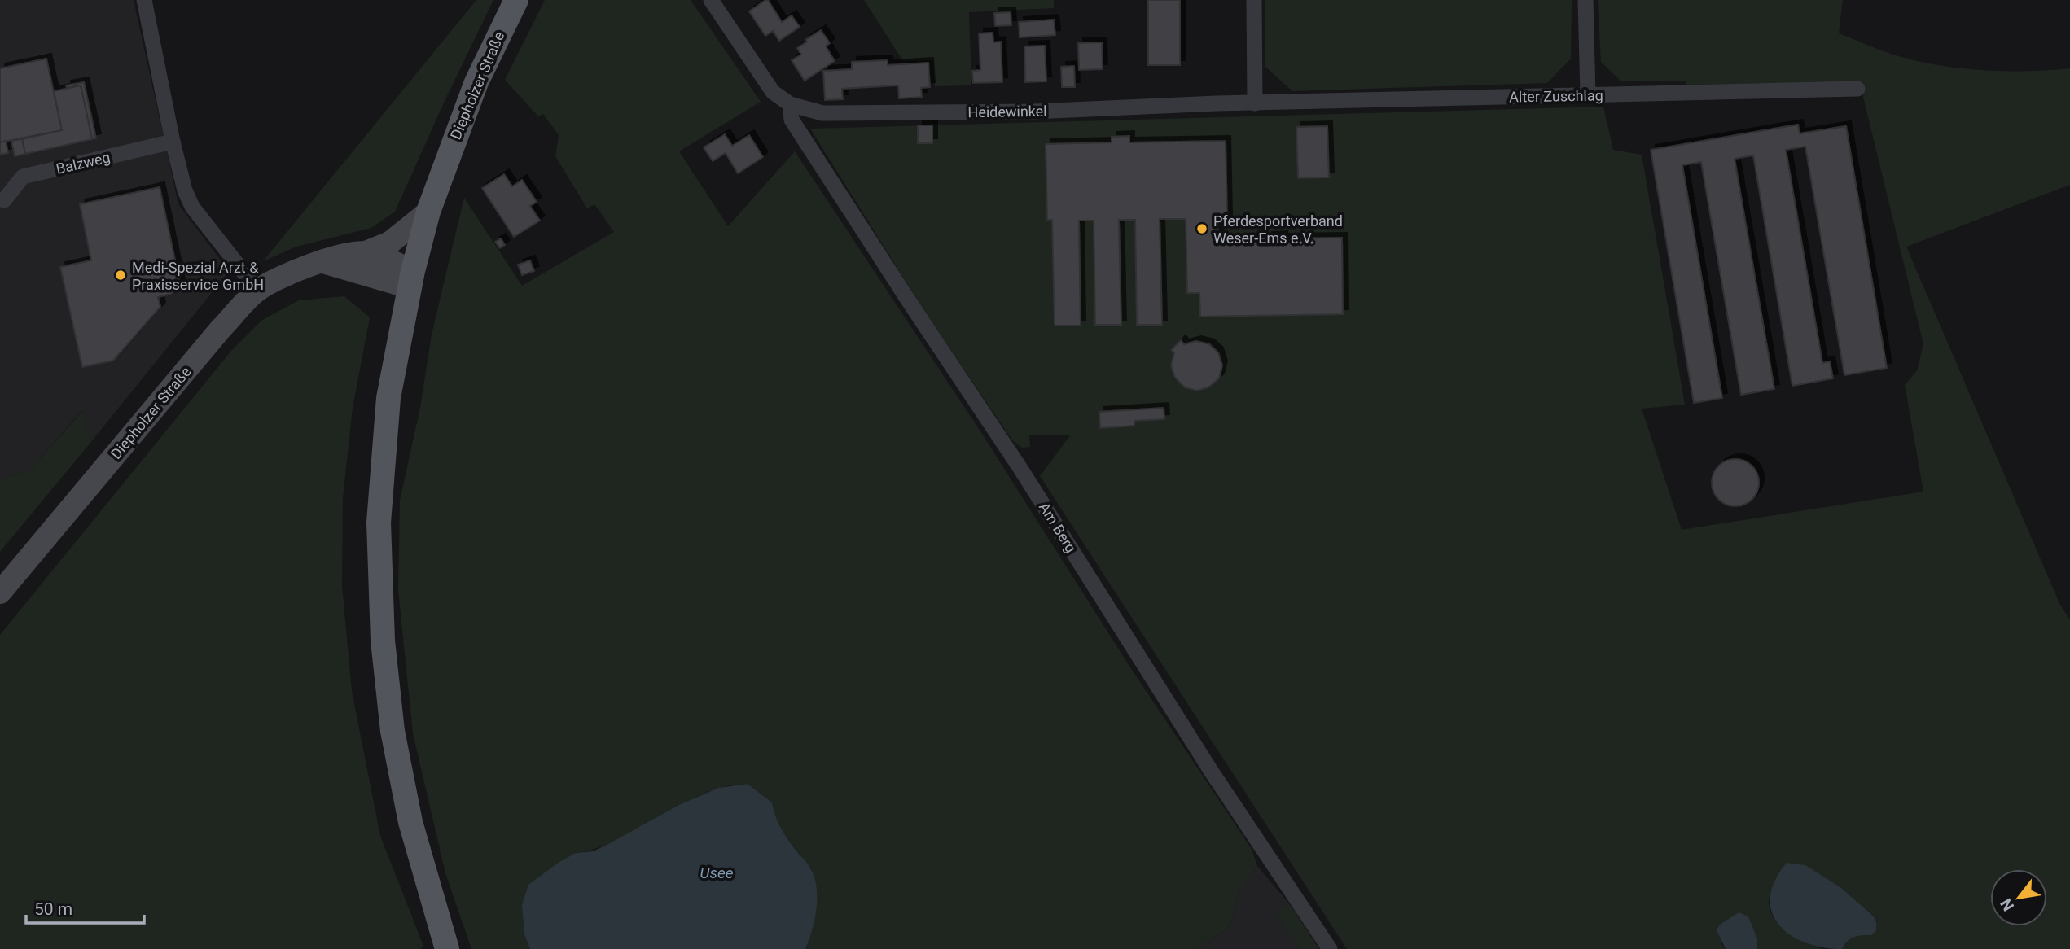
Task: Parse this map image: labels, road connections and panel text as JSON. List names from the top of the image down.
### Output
{
  "streets": {
    "main road": ["Diepholzer Straße"],
    "street": [
      "Alter Zuschlag",
      "Heidewinkel",
      "Balzweg",
      "Am Berg"
    ]
  },
  "crossings": [
    ["Alter Zuschlag", "Heidewinkel"],
    ["Heidewinkel", "Am Berg"]
  ],
  "water": ["Usee"],
  "places": ["Pferdesportverband Weser-Ems e.V.", "Medi-Spezial Arzt & Praxisservice GmbH"],
  "scale_bar": "50 m",
  "north": "bottom left"
}
